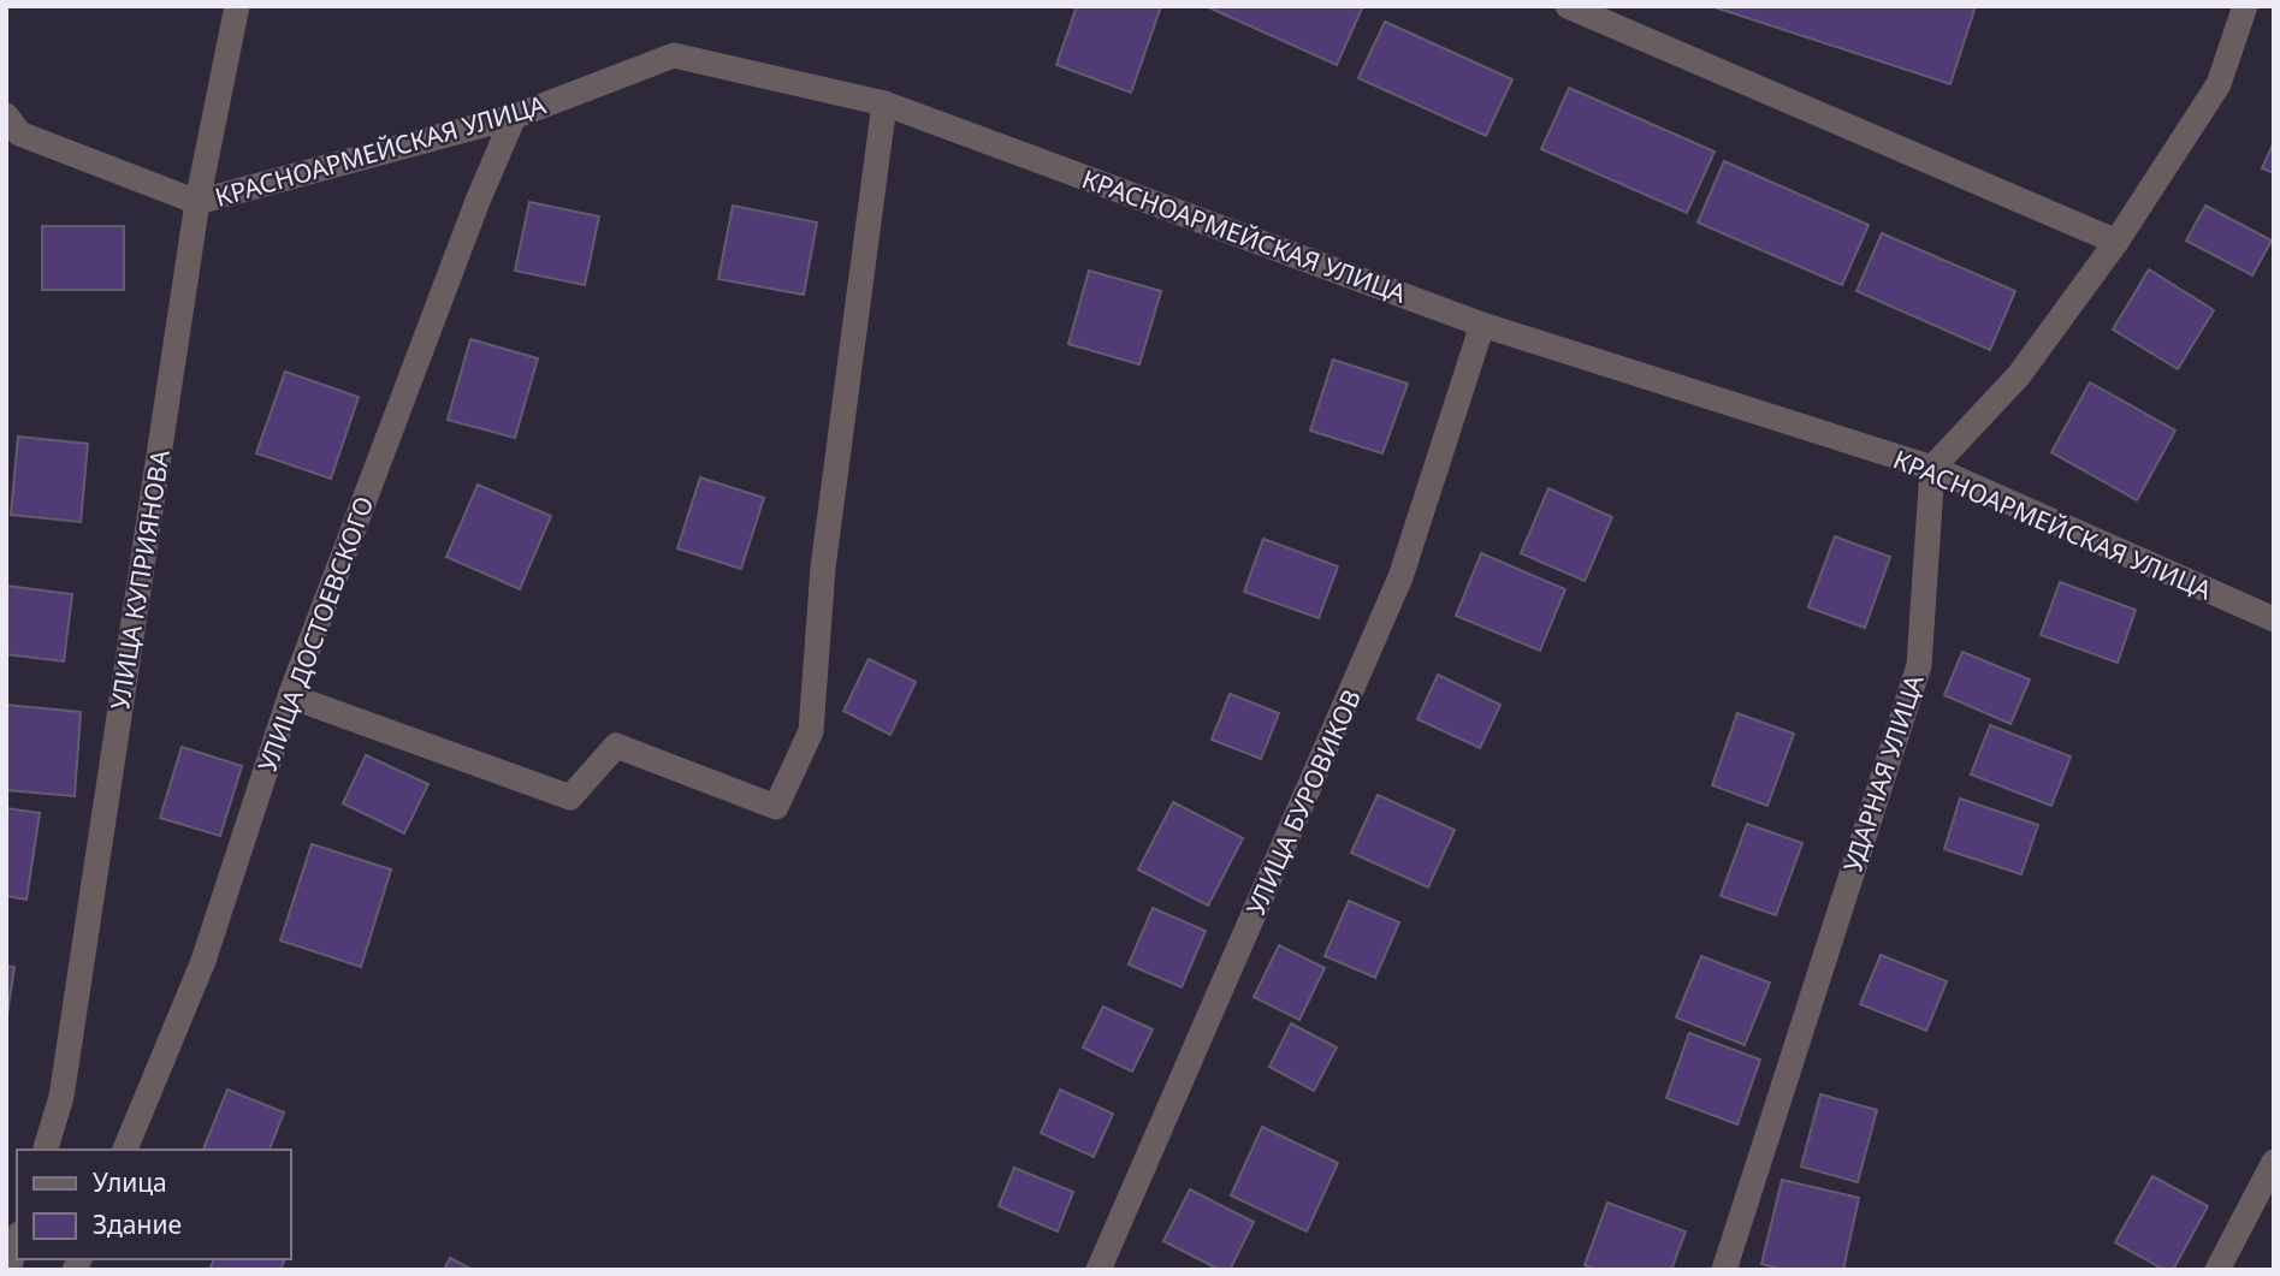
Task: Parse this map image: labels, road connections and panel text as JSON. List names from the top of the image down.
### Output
{
  "streets": {
    "street": [
      "КРАСНОАРМЕЙСКАЯ УЛИЦА",
      "УЛИЦА КУПРИЯНОВА",
      "УЛИЦА ДОСТОЕВСКОГО",
      "УДАРНАЯ УЛИЦА",
      "УЛИЦА БУРОВИКОВ"
    ]
  },
  "crossings": [
    ["КРАСНОАРМЕЙСКАЯ УЛИЦА", "УЛИЦА КУПРИЯНОВА"],
    ["КРАСНОАРМЕЙСКАЯ УЛИЦА", "УЛИЦА ДОСТОЕВСКОГО"],
    ["КРАСНОАРМЕЙСКАЯ УЛИЦА", "УДАРНАЯ УЛИЦА"],
    ["КРАСНОАРМЕЙСКАЯ УЛИЦА", "УЛИЦА БУРОВИКОВ"]
  ],
  "legend": ["Улица", "Здание"]
}
